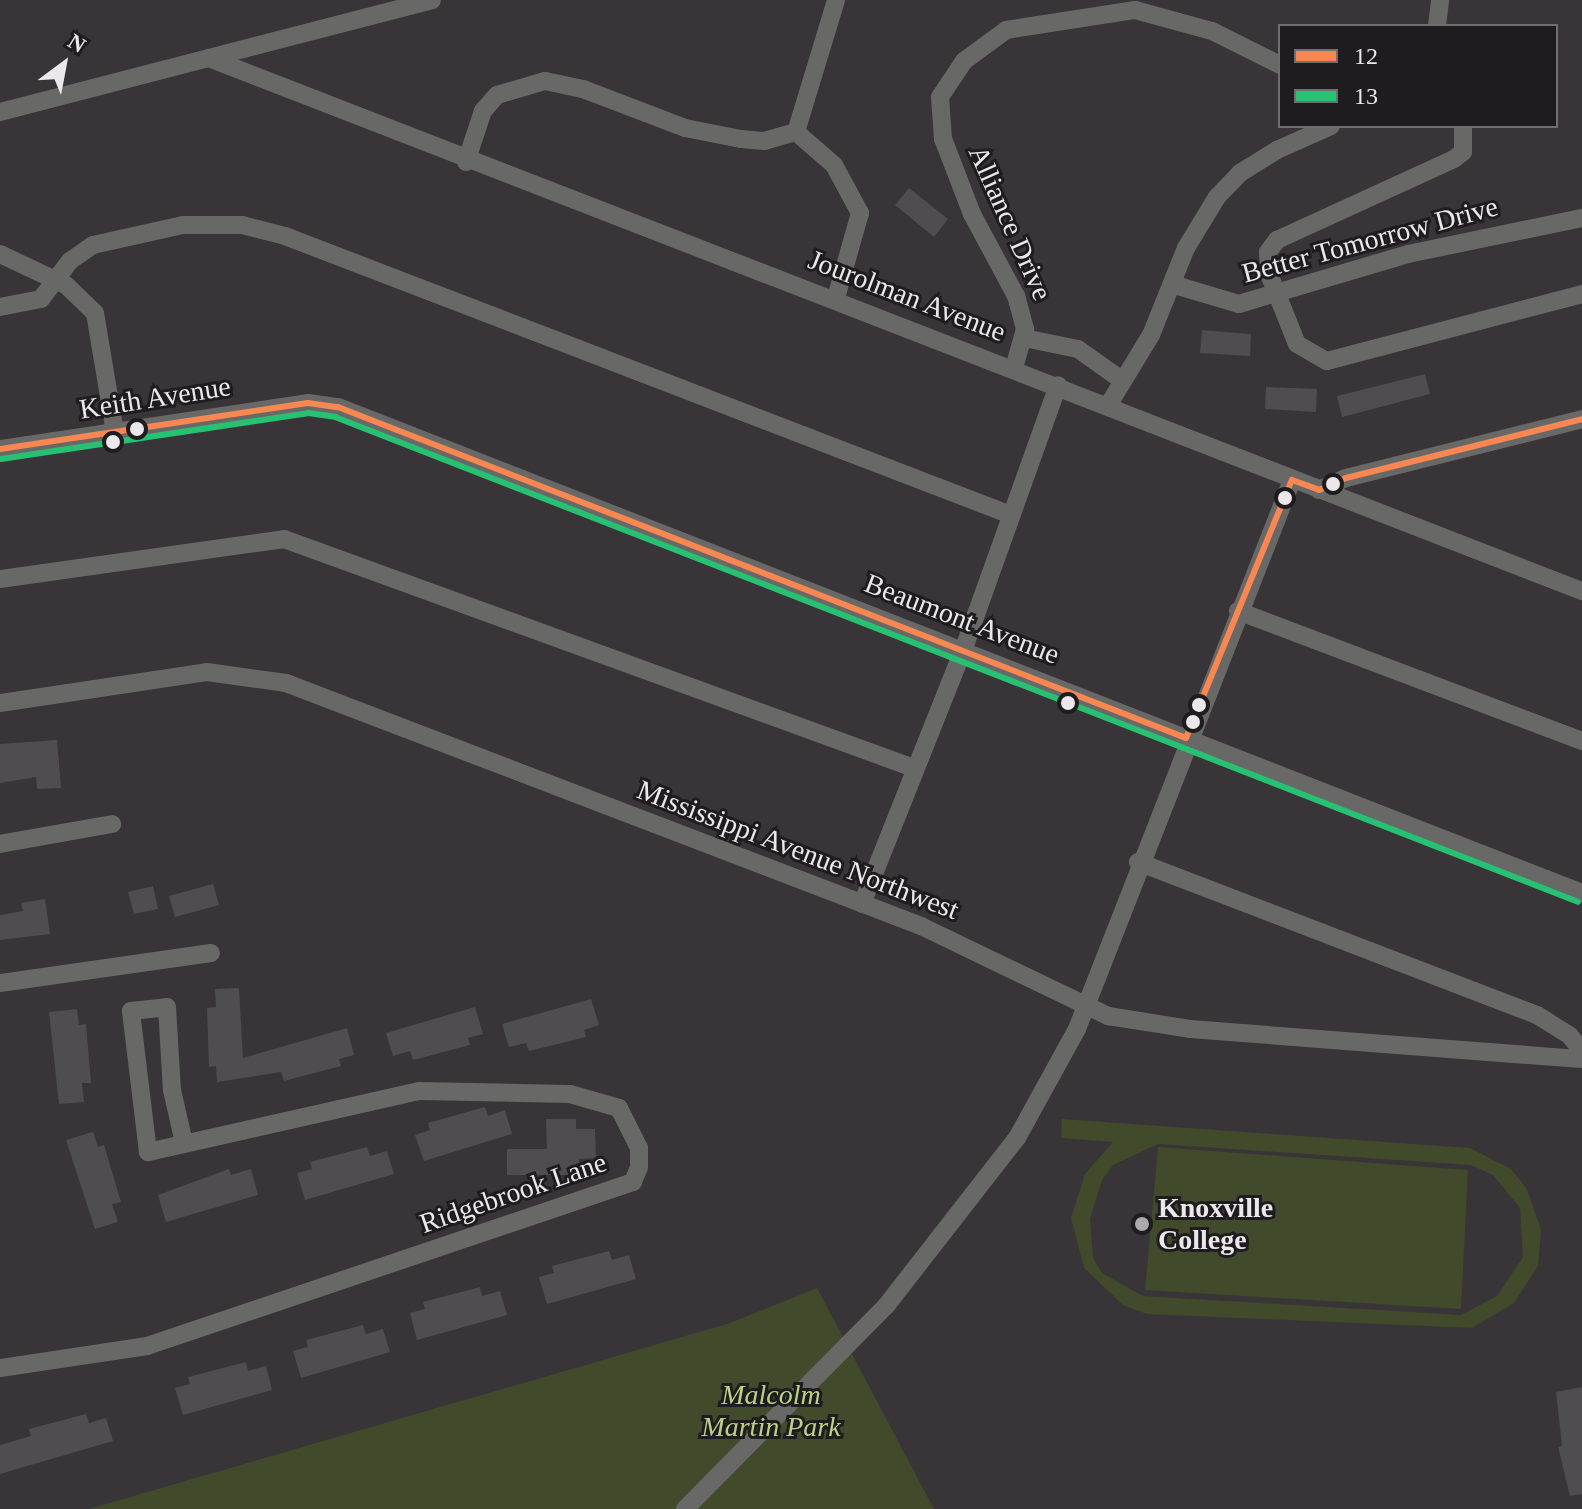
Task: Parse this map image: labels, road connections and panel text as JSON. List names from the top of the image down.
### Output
{
  "streets": {
    "street": [
      "Alliance Drive",
      "Better Tomorrow Drive",
      "Jourolman Avenue",
      "Keith Avenue",
      "Beaumont Avenue",
      "Mississippi Avenue Northwest",
      "Ridgebrook Lane"
    ]
  },
  "crossings": [
    ["Alliance Drive", "Jourolman Avenue"],
    ["Keith Avenue", "Beaumont Avenue"]
  ],
  "parks": ["Malcolm Martin Park"],
  "places": ["Knoxville College"],
  "lines": ["transit line 12", "transit line 13"],
  "legend": ["12", "13"],
  "north": "top right"
}
